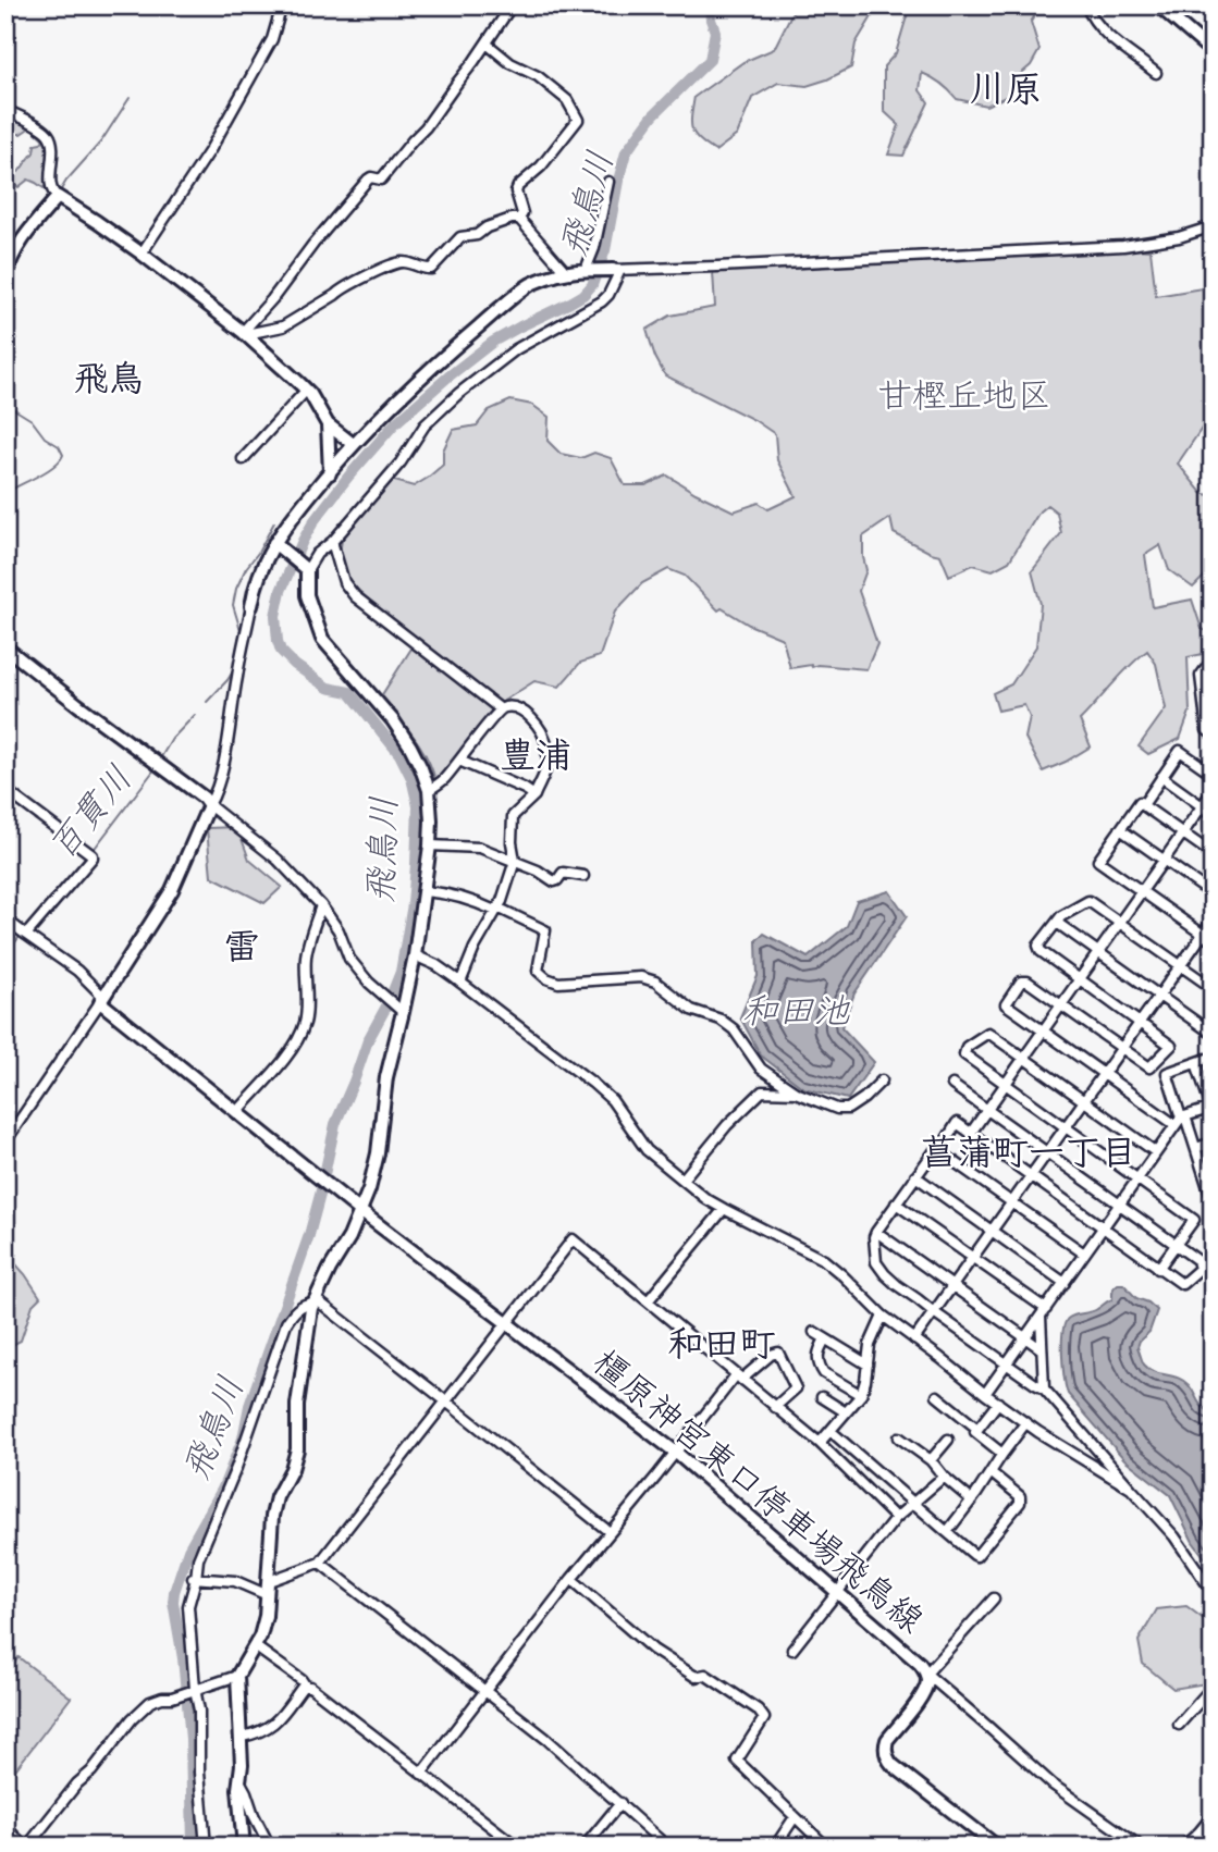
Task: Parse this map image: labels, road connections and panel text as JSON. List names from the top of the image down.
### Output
{
  "streets": {
    "main road": ["橿原神宮東口停車場飛鳥線"]
  },
  "districts": [
    "川原",
    "飛鳥",
    "豊浦",
    "雷",
    "菖蒲町一丁目",
    "和田町"
  ],
  "water": ["飛鳥川", "百貫川", "和田池"],
  "parks": ["甘樫丘地区"]
}
